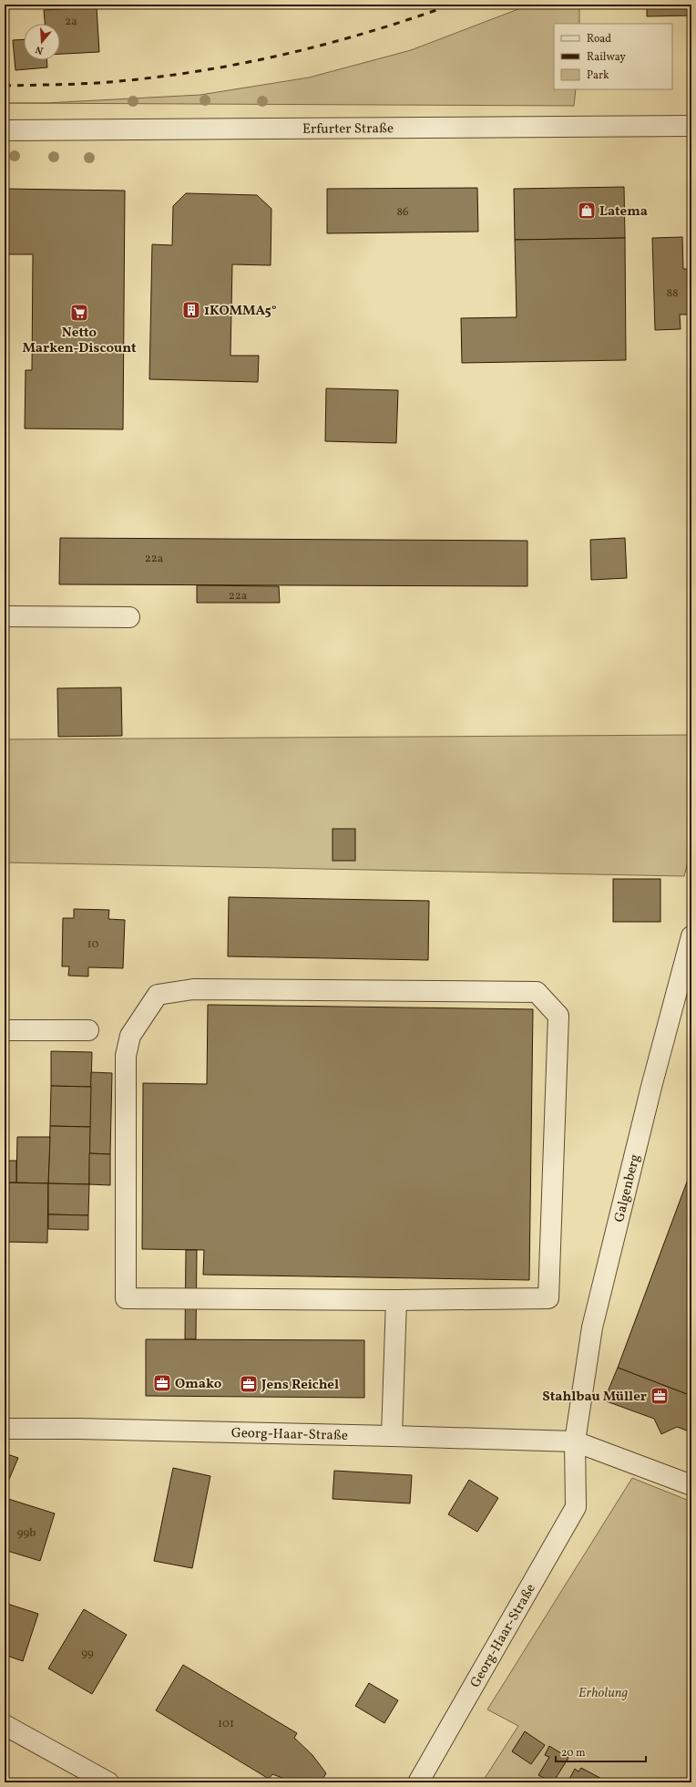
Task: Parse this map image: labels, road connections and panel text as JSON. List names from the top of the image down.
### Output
{
  "streets": {
    "street": ["Erfurter Straße", "Galgenberg", "Georg-Haar-Straße"]
  },
  "crossings": [
    ["Galgenberg", "Georg-Haar-Straße"]
  ],
  "parks": ["Erholung"],
  "places": {
    "shop": ["Latema"],
    "building": ["1KOMMA5°"],
    "supermarket": ["Netto Marken-Discount"],
    "office": ["Omako", "Jens Reichel", "Stahlbau Müller"]
  },
  "house_numbers": [
    "2a",
    "86",
    "88",
    "22a",
    "22a",
    "10",
    "99b",
    "99",
    "101"
  ],
  "legend": ["Road", "Railway", "Park"],
  "scale_bar": "20 m",
  "north": "bottom"
}
